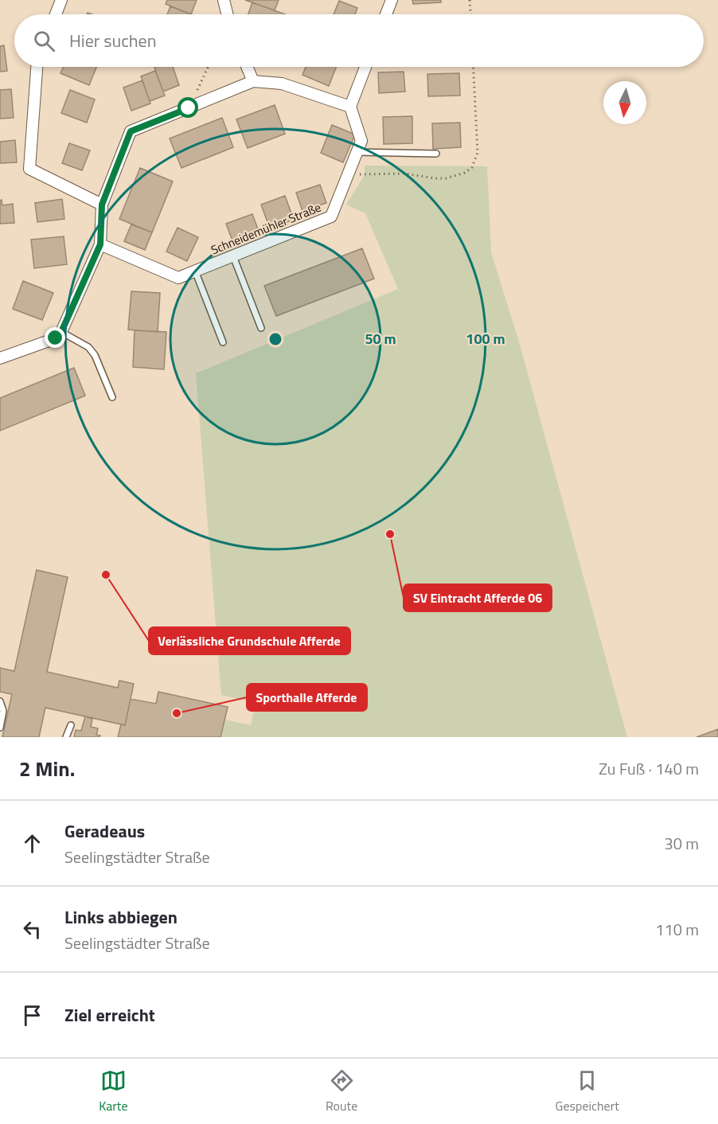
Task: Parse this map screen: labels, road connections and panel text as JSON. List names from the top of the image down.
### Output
{
  "streets": {
    "street": ["Schneidemühler Straße"]
  },
  "places": ["SV Eintracht Afferde 06", "Verlässliche Grundschule Afferde", "Sporthalle Afferde"],
  "north": "bottom",
  "page": {
    "search": "Hier suchen",
    "heading": ["2 Min.", "Zu Fuß · 140 m"],
    "list": [
      ["Geradeaus", "Seelingstädter Straße", "30 m"],
      ["Links abbiegen", "Seelingstädter Straße", "110 m"],
      "Ziel erreicht"
    ],
    "nav": ["Karte", "Route", "Gespeichert"]
  },
  "rings": ["50 m", "100 m"]
}
